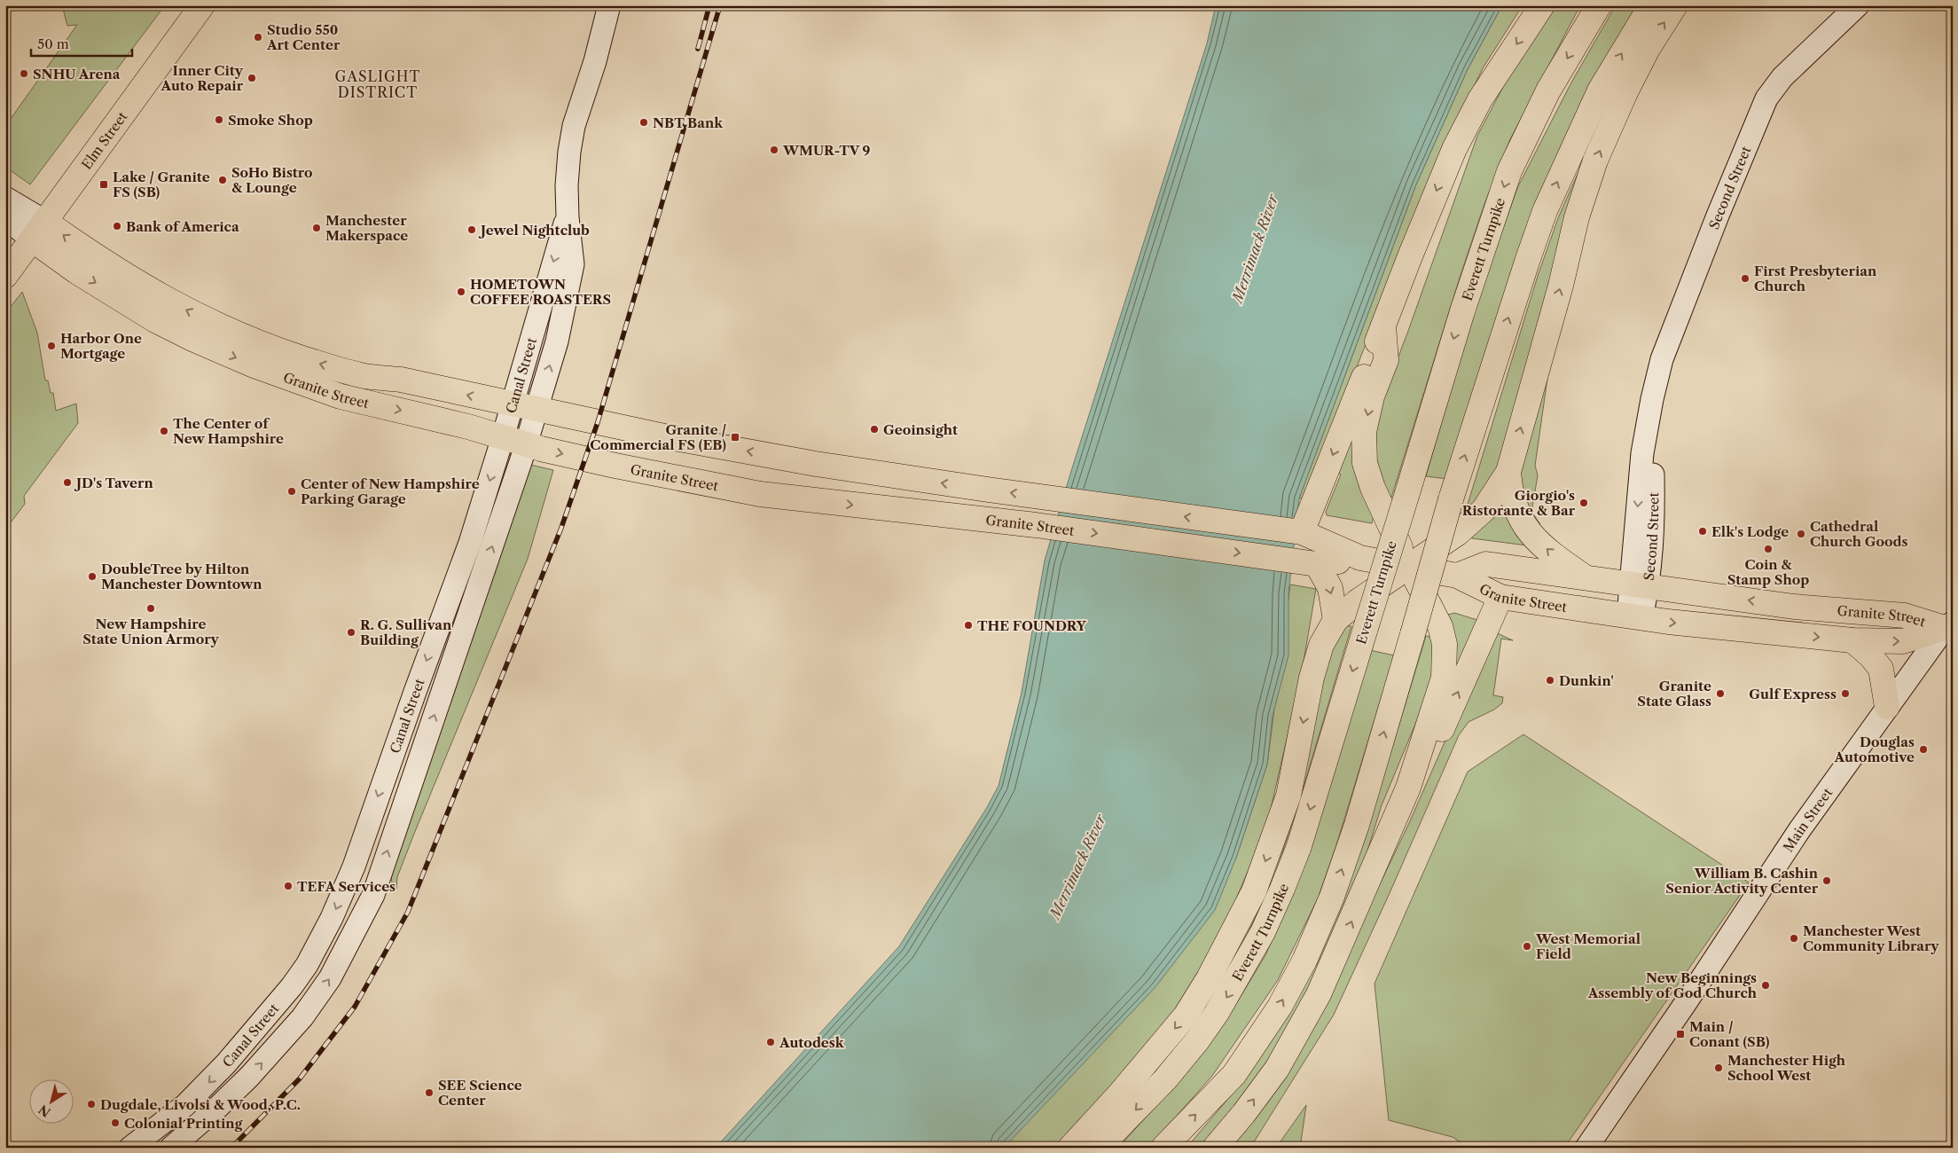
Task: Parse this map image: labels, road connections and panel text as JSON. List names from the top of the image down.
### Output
{
  "streets": {
    "main road": ["Elm Street", "Everett Turnpike", "Granite Street"],
    "street": ["Second Street", "Canal Street", "Main Street"]
  },
  "crossings": [
    ["Elm Street", "Granite Street"],
    ["Second Street", "Granite Street"],
    ["Canal Street", "Granite Street"],
    ["Granite Street", "Main Street"]
  ],
  "districts": ["GASLIGHT DISTRICT"],
  "water": ["Merrimack River"],
  "places": {
    "other": [
      "Studio 550 Art Center",
      "SNHU Arena",
      "Inner City Auto Repair",
      "Smoke Shop",
      "NBT Bank",
      "WMUR-TV 9",
      "SoHo Bistro & Lounge",
      "Bank of America",
      "Manchester Makerspace",
      "Jewel Nightclub",
      "First Presbyterian Church",
      "HOMETOWN COFFEE ROASTERS",
      "Harbor One Mortgage",
      "Geoinsight",
      "The Center of New Hampshire",
      "JD's Tavern",
      "Center of New Hampshire Parking Garage",
      "Giorgio's Ristorante & Bar",
      "Elk's Lodge",
      "Cathedral Church Goods",
      "Coin & Stamp Shop",
      "DoubleTree by Hilton Manchester Downtown",
      "New Hampshire State Union Armory",
      "THE FOUNDRY",
      "R. G. Sullivan Building",
      "Dunkin'",
      "Granite State Glass",
      "Gulf Express",
      "Douglas Automotive",
      "William B. Cashin Senior Activity Center",
      "TEFA Services",
      "Manchester West Community Library",
      "West Memorial Field",
      "New Beginnings Assembly of God Church",
      "Autodesk",
      "Manchester High School West",
      "SEE Science Center",
      "Dugdale, Livolsi & Wood, P.C.",
      "Colonial Printing"
    ],
    "transit": ["Lake / Granite FS (SB)", "Granite / Commercial FS (EB)", "Main / Conant (SB)"]
  },
  "scale_bar": "50 m",
  "north": "bottom left"
}
